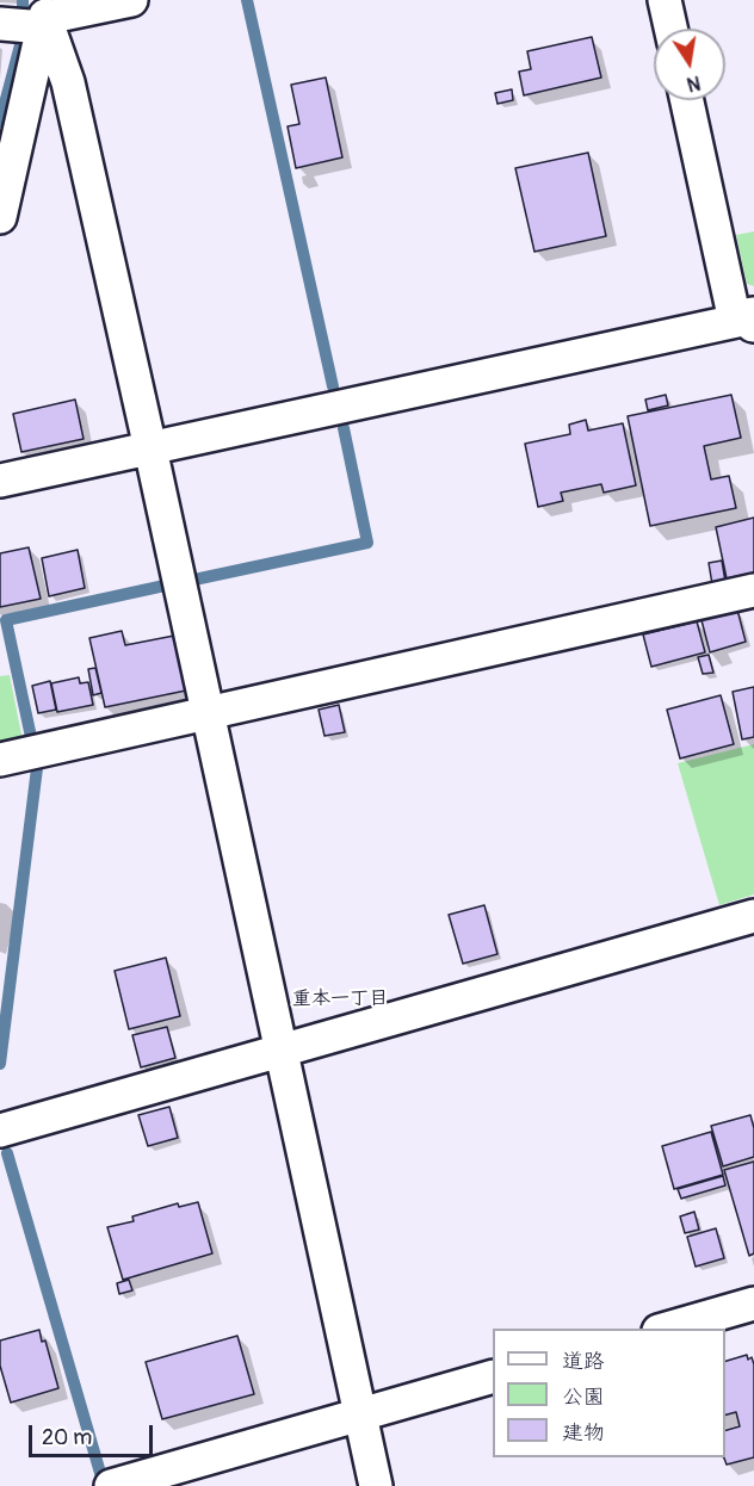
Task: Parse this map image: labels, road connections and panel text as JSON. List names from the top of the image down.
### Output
{
  "districts": ["重本一丁目"],
  "legend": ["道路", "公園", "建物"],
  "scale_bar": "20 m",
  "north": "bottom"
}
